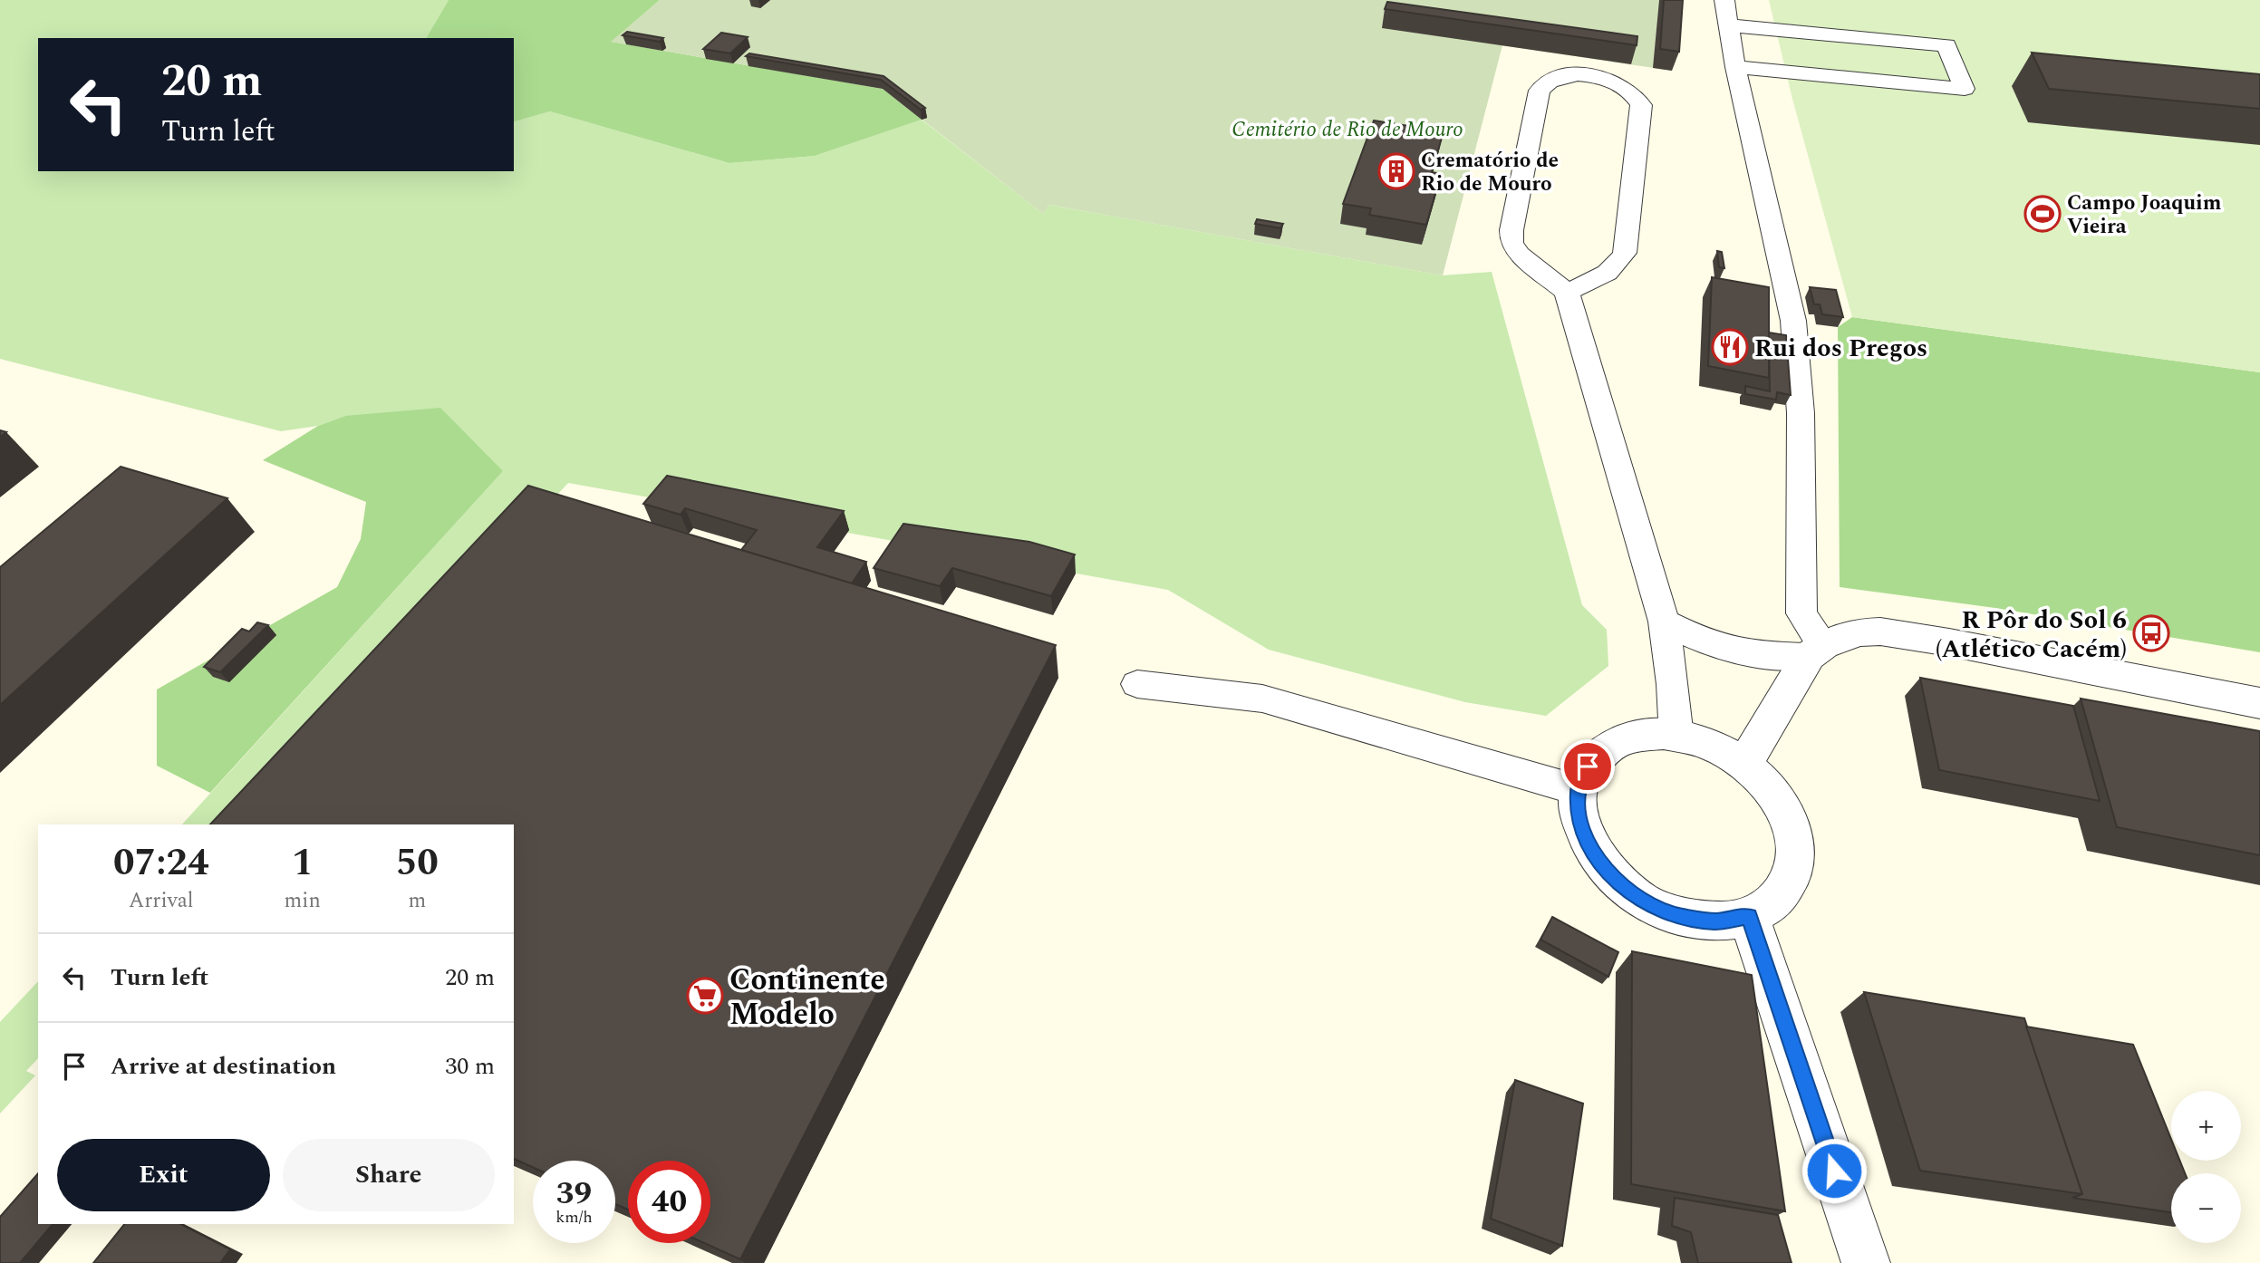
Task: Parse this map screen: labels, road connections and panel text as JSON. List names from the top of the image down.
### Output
{
  "parks": ["Cemitério de Rio de Mouro"],
  "places": {
    "building": ["Crematório de Rio de Mouro"],
    "sports": ["Campo Joaquim Vieira"],
    "restaurant": ["Rui dos Pregos"],
    "bus stop": ["R Pôr do Sol 6 (Atlético Cacém)"],
    "supermarket": ["Continente Modelo"]
  },
  "page": {
    "turn": ["20 m", "Turn left"],
    "eta": [
      "07:24",
      "Arrival",
      "1",
      "min",
      "50",
      "m"
    ],
    "list": [
      {
        "name": "Turn left",
        "value": "20 m"
      },
      {
        "name": "Arrive at destination",
        "value": "30 m"
      }
    ],
    "map_buttons": ["+", "−"],
    "buttons": ["Exit", "Share"],
    "speed": "39 km/h",
    "limit": "40"
  }
}
